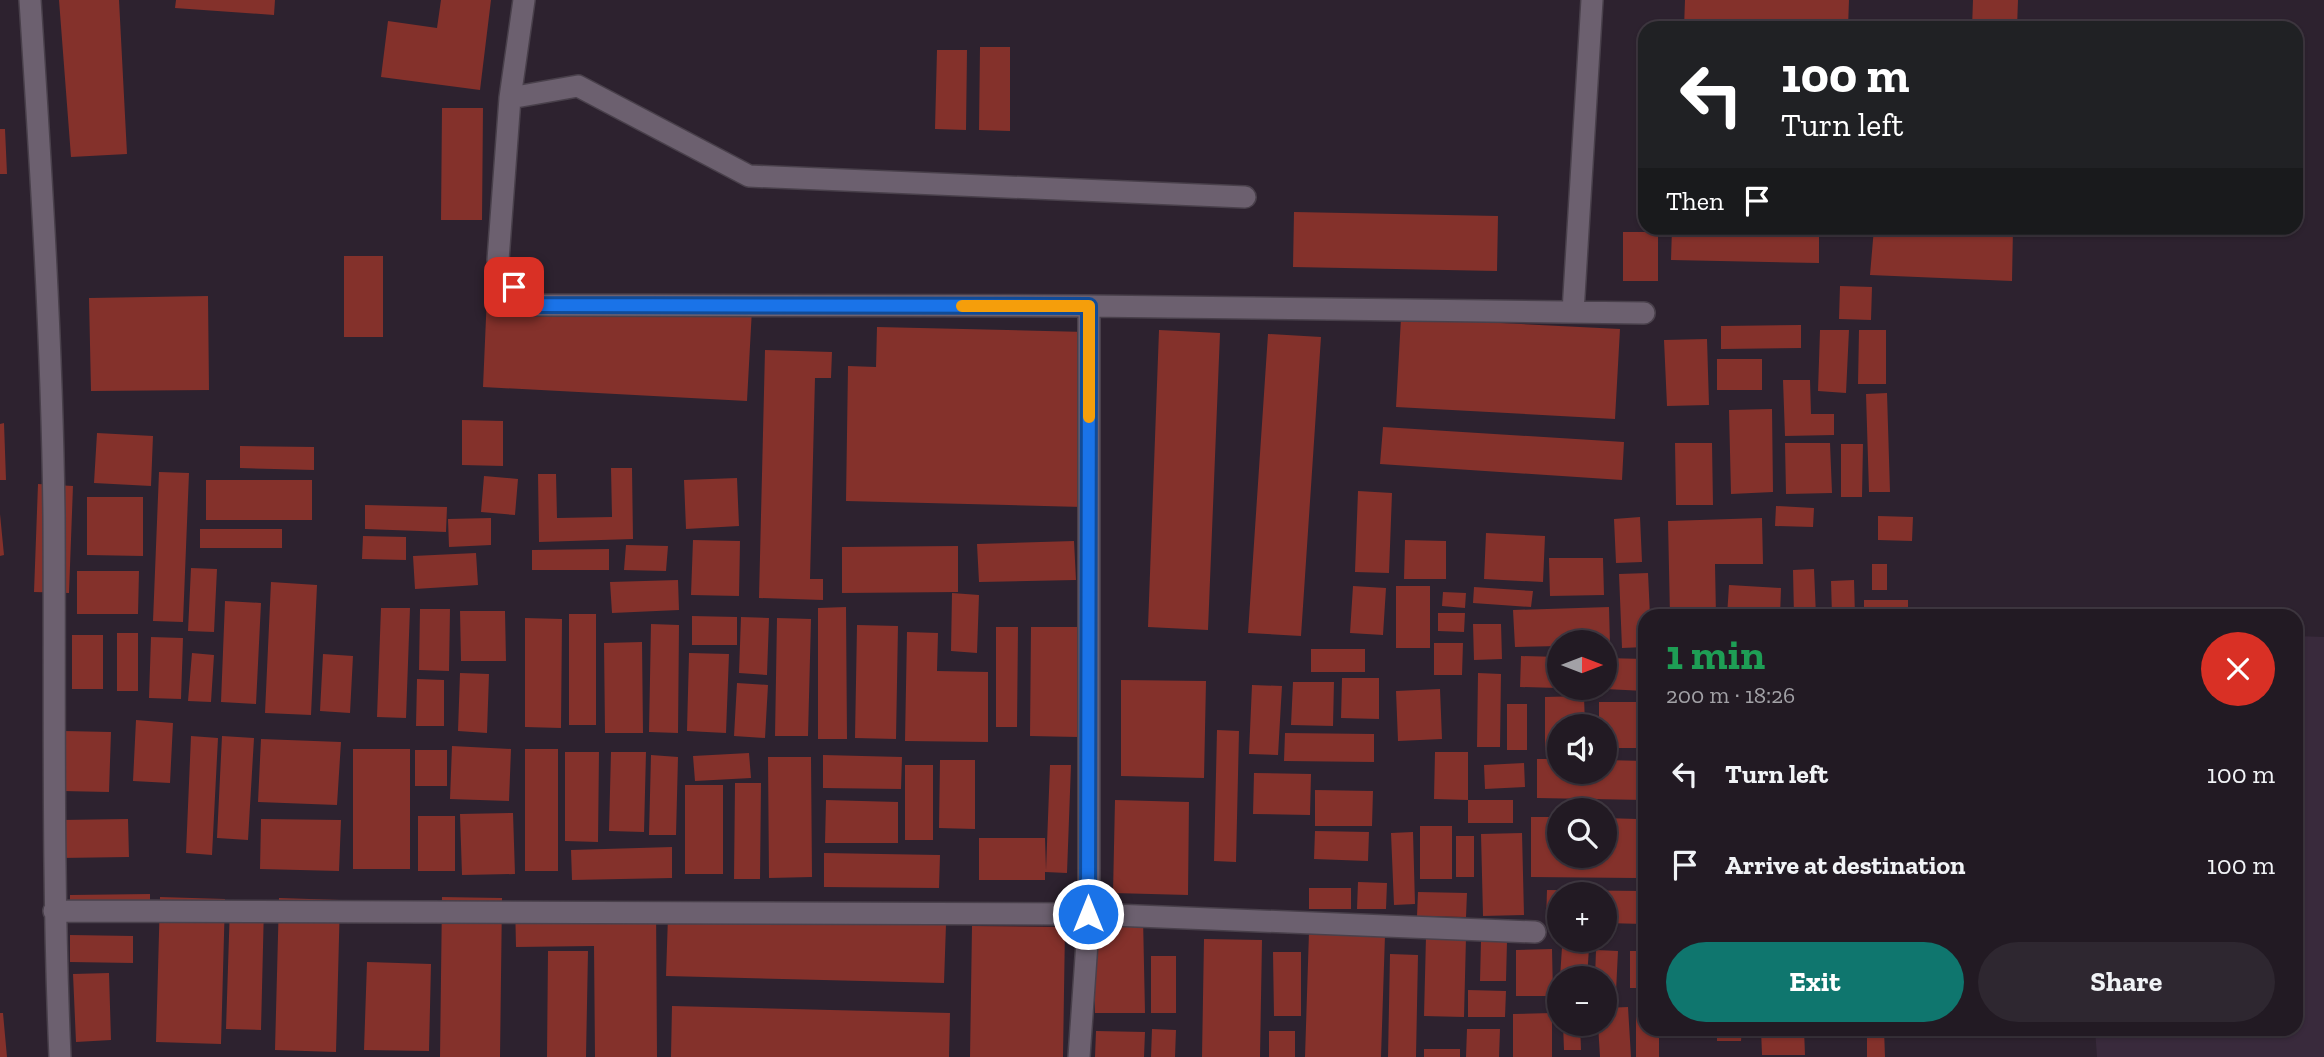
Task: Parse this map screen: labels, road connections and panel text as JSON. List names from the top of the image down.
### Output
{
  "north": "right",
  "page": {
    "turn": ["100 m", "Turn left"],
    "then": "Then",
    "heading": ["1 min", "200 m · 18:26"],
    "map_buttons": ["+", "−"],
    "list": [
      {
        "name": "Turn left",
        "value": "100 m"
      },
      {
        "name": "Arrive at destination",
        "value": "100 m"
      }
    ],
    "buttons": ["Exit", "Share"]
  }
}
